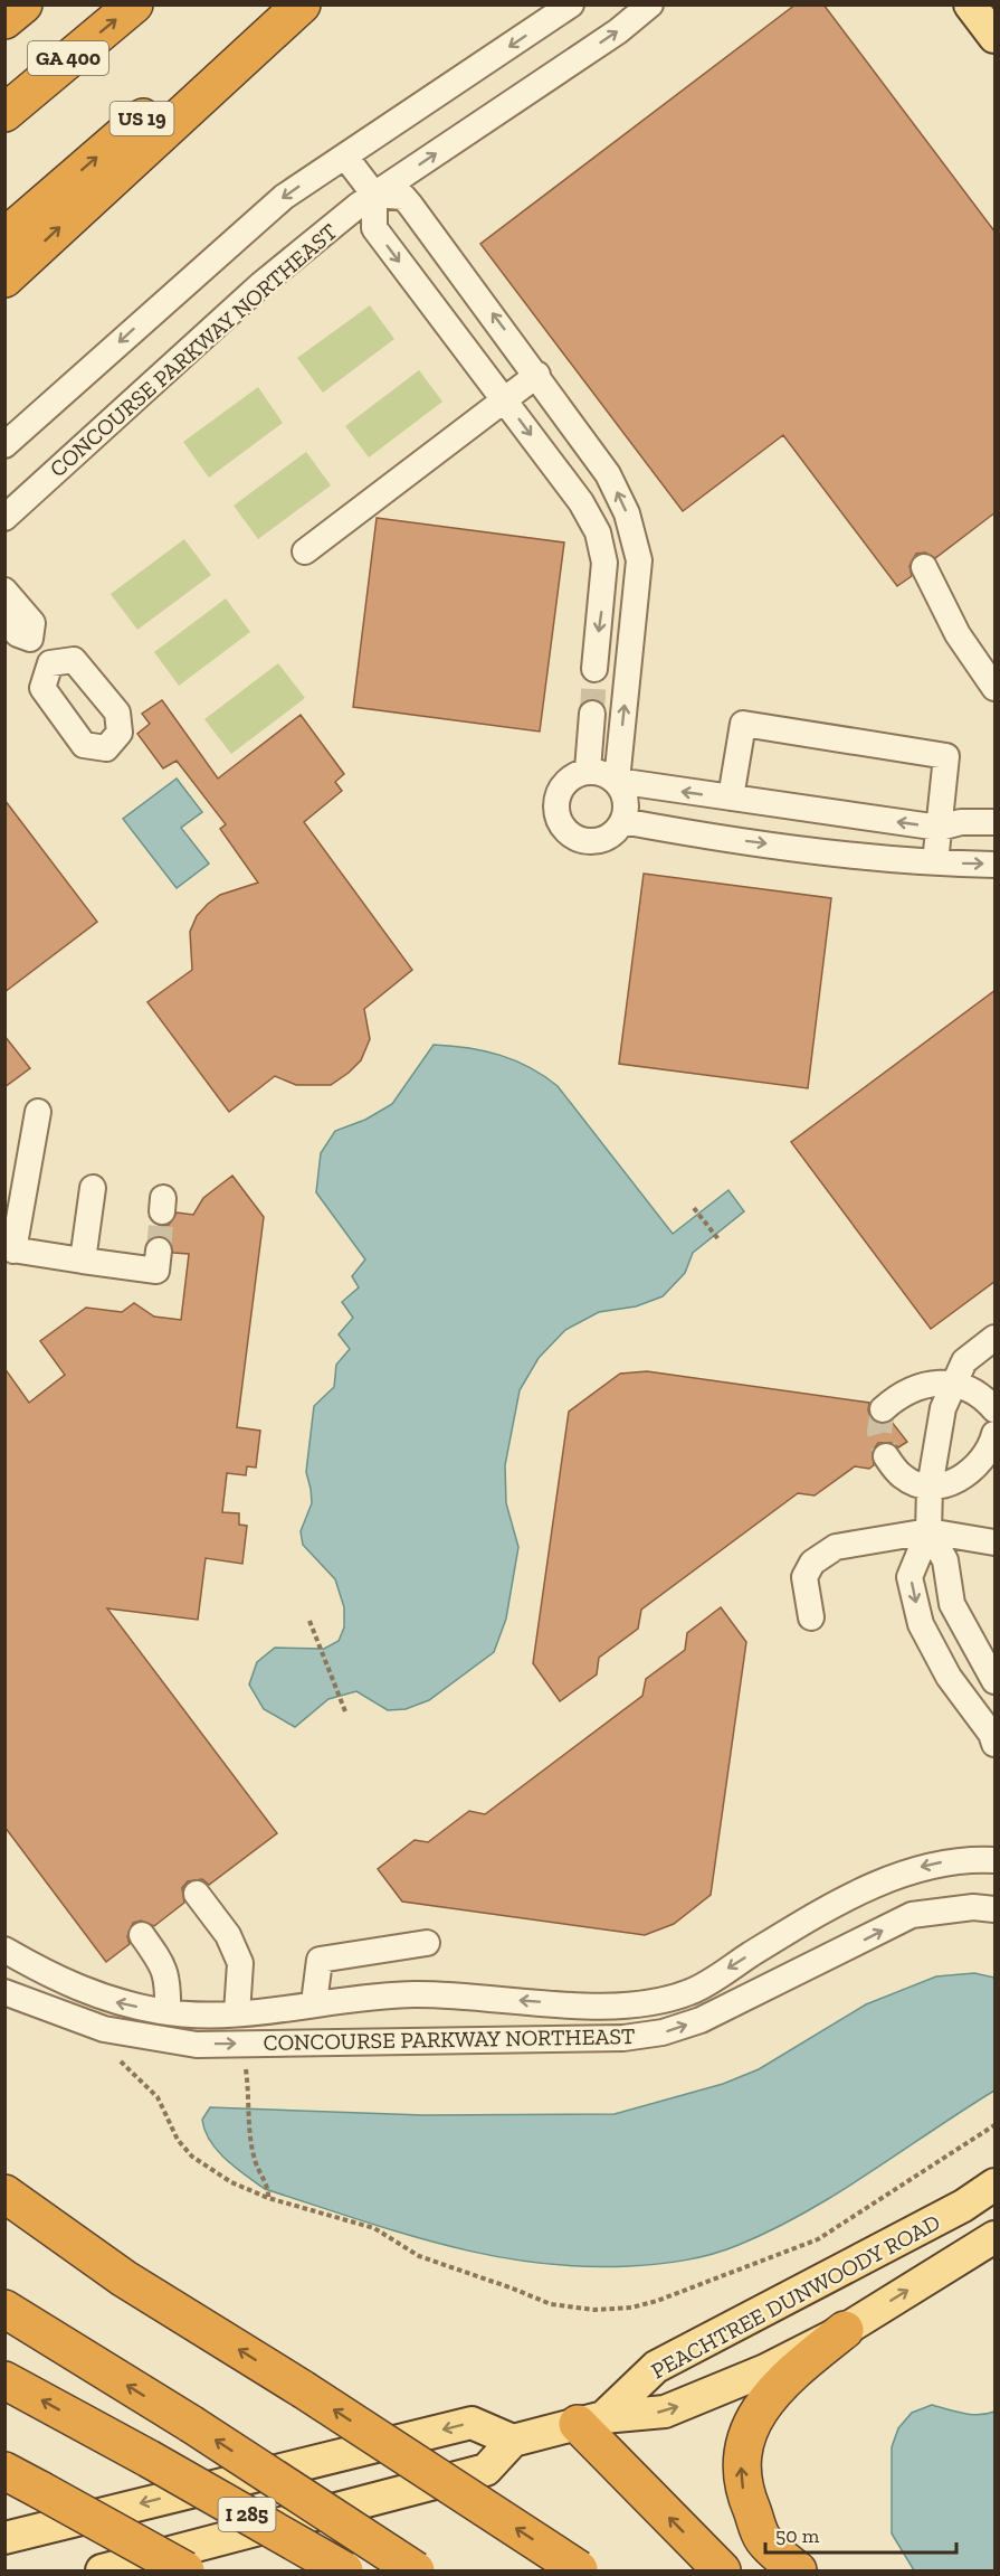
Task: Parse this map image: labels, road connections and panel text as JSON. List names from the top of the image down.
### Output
{
  "streets": {
    "highway": ["GA 400", "US 19", "I 285"],
    "main road": ["PEACHTREE DUNWOODY ROAD"],
    "street": ["CONCOURSE PARKWAY NORTHEAST"]
  },
  "scale_bar": "50 m"
}
